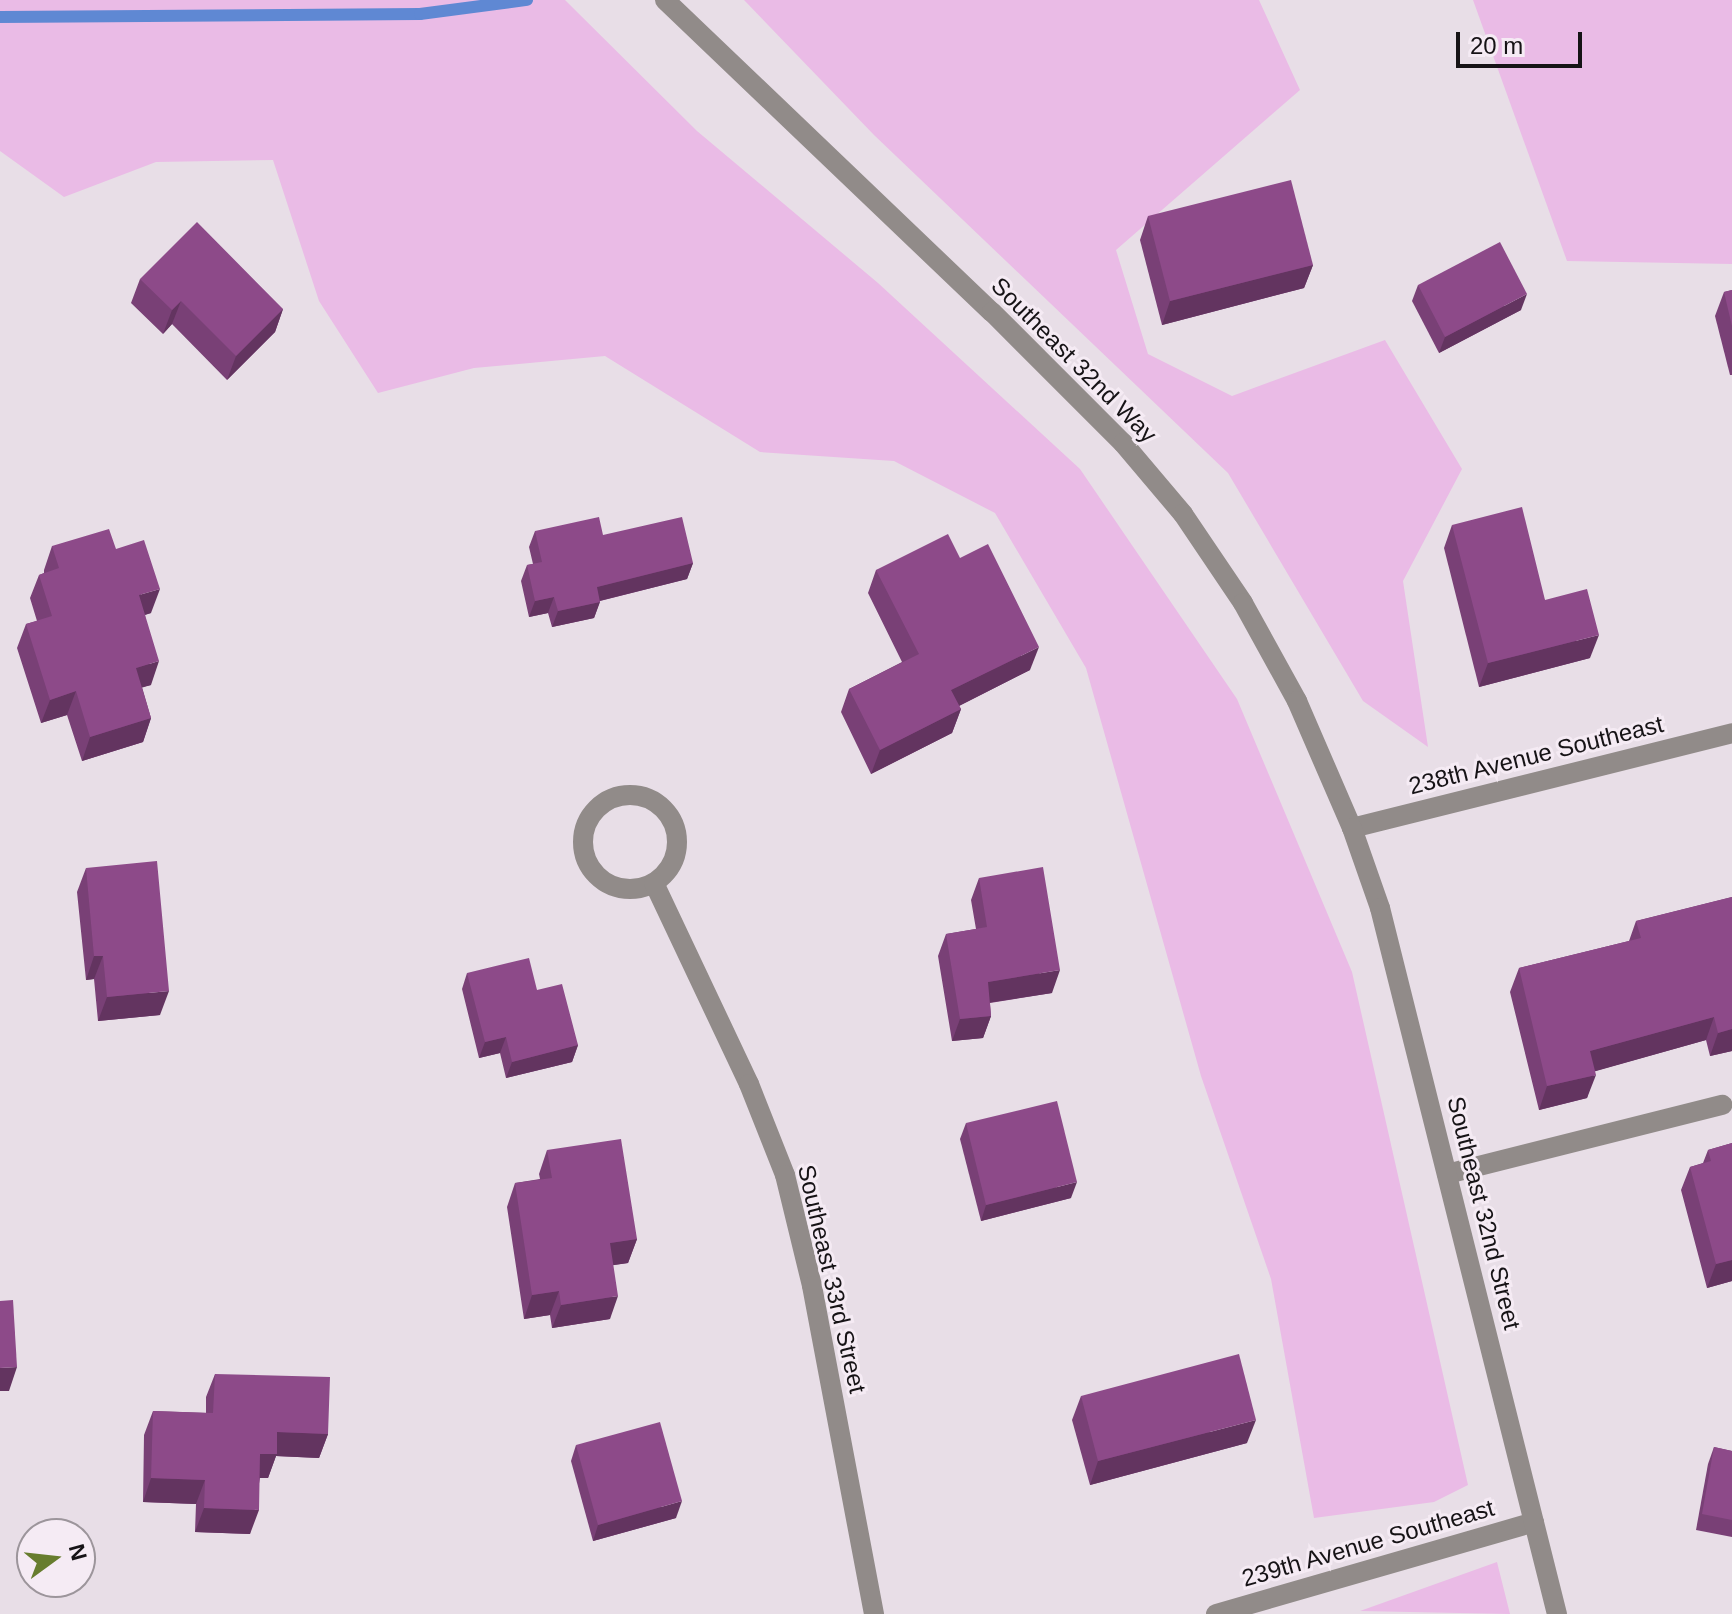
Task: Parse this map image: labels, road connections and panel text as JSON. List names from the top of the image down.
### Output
{
  "streets": {
    "street": [
      "Southeast 32nd Way",
      "238th Avenue Southeast",
      "Southeast 32nd Street",
      "Southeast 33rd Street",
      "239th Avenue Southeast"
    ]
  },
  "crossings": [
    ["Southeast 32nd Way", "238th Avenue Southeast"],
    ["Southeast 32nd Way", "Southeast 32nd Street"],
    ["238th Avenue Southeast", "Southeast 32nd Street"],
    ["Southeast 32nd Street", "239th Avenue Southeast"]
  ],
  "scale_bar": "20 m",
  "north": "right"
}
